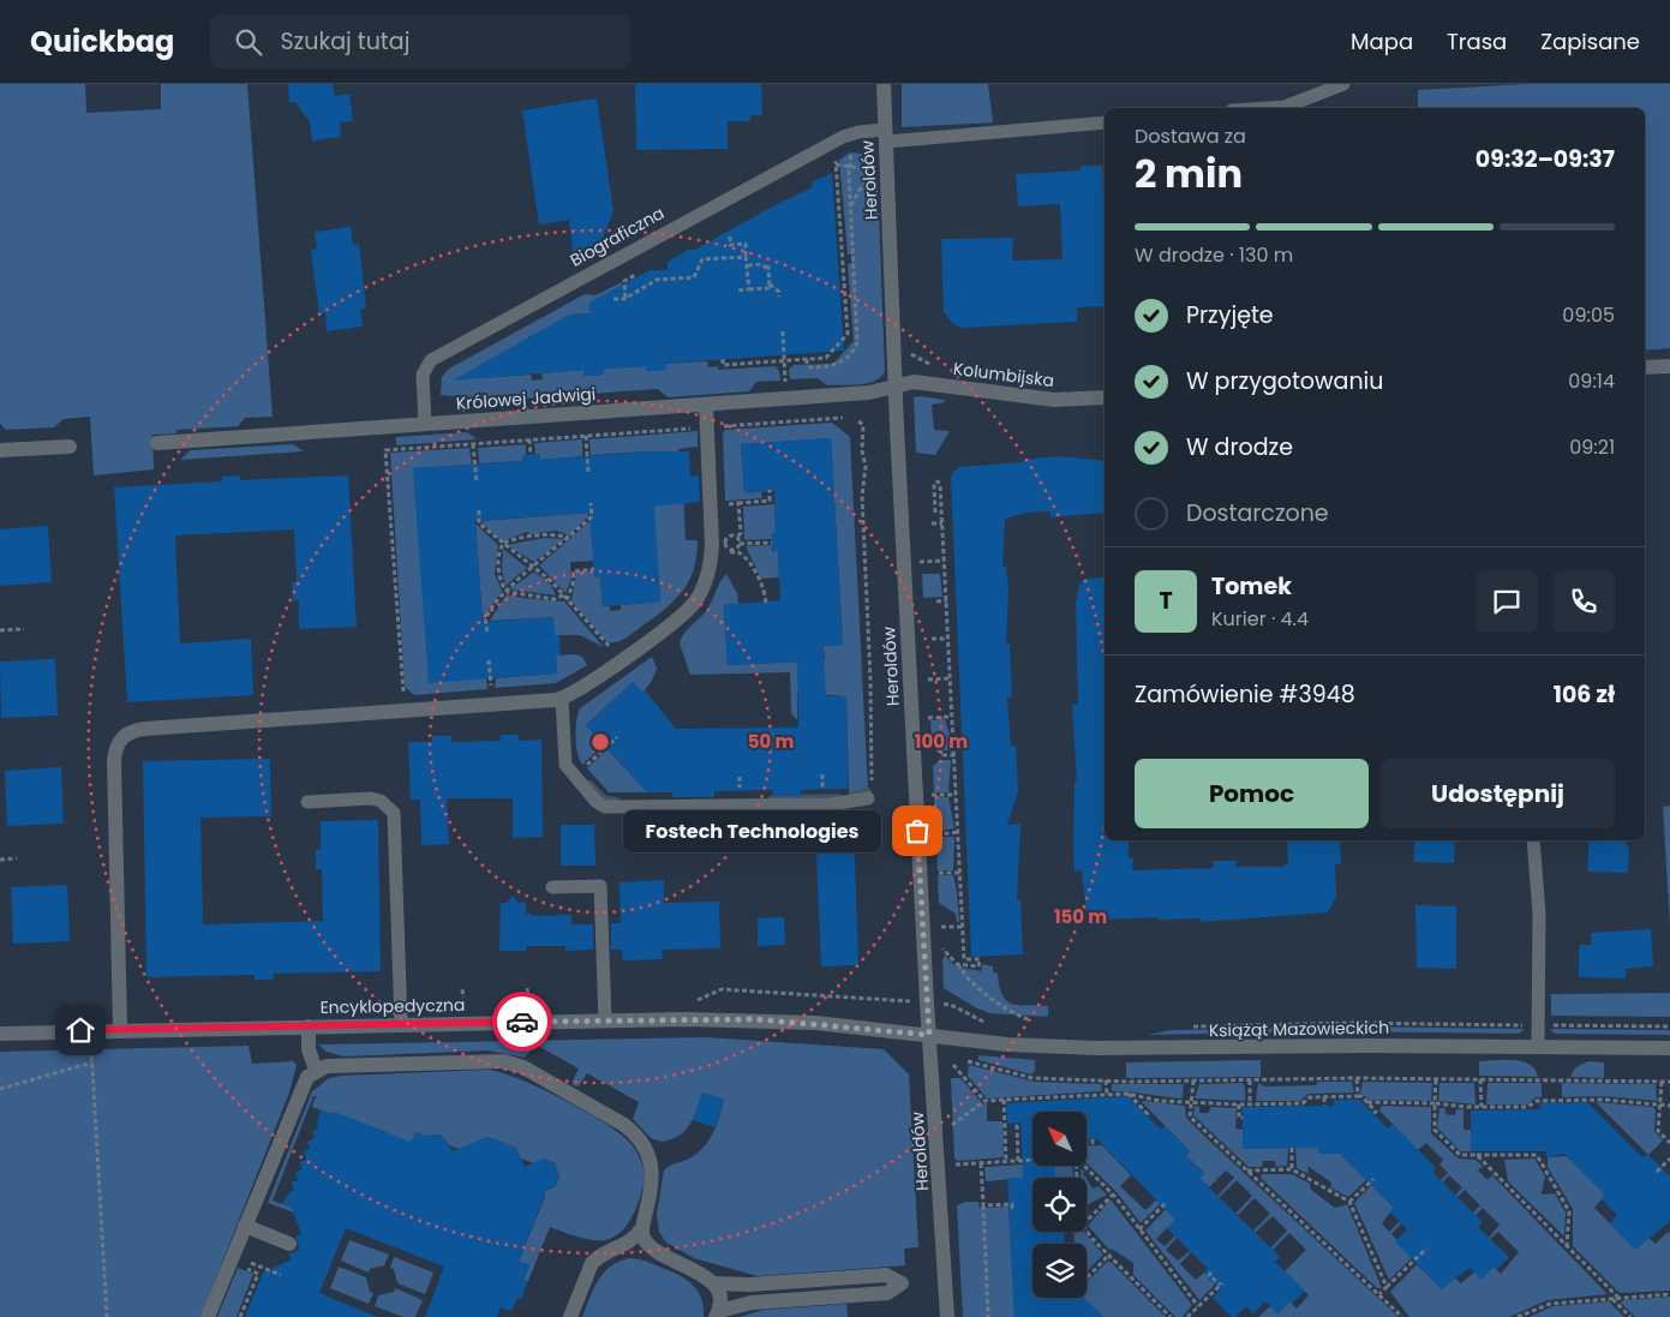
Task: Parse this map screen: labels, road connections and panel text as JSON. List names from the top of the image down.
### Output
{
  "streets": {
    "street": [
      "Heroldów",
      "Kolumbijska",
      "Królowej Jadwigi",
      "Encyklopedyczna",
      "Książąt Mazowieckich"
    ],
    "lane": ["Biograficzna"]
  },
  "crossings": [
    ["Heroldów", "Biograficzna"],
    ["Heroldów", "Kolumbijska"],
    ["Heroldów", "Królowej Jadwigi"],
    ["Heroldów", "Encyklopedyczna"],
    ["Heroldów", "Książąt Mazowieckich"],
    ["Biograficzna", "Królowej Jadwigi"],
    ["Kolumbijska", "Królowej Jadwigi"],
    ["Encyklopedyczna", "Książąt Mazowieckich"]
  ],
  "places": ["Fostech Technologies"],
  "north": "top left",
  "page": {
    "header": "Quickbag",
    "search": "Szukaj tutaj",
    "nav": ["Mapa", "Trasa", "Zapisane"],
    "heading": ["2 min", "Dostawa za", "09:32–09:37"],
    "panel": [
      "Tomek",
      "Kurier · 4.4",
      "Zamówienie #3948",
      "106 zł"
    ],
    "bar": "W drodze · 130 m",
    "list": [
      ["Przyjęte", "09:05"],
      ["W przygotowaniu", "09:14"],
      ["W drodze", "09:21"],
      "Dostarczone"
    ],
    "round": "T",
    "buttons": ["Pomoc", "Udostępnij"],
    "bubble": "Fostech Technologies"
  },
  "rings": ["50 m", "100 m", "150 m"]
}
